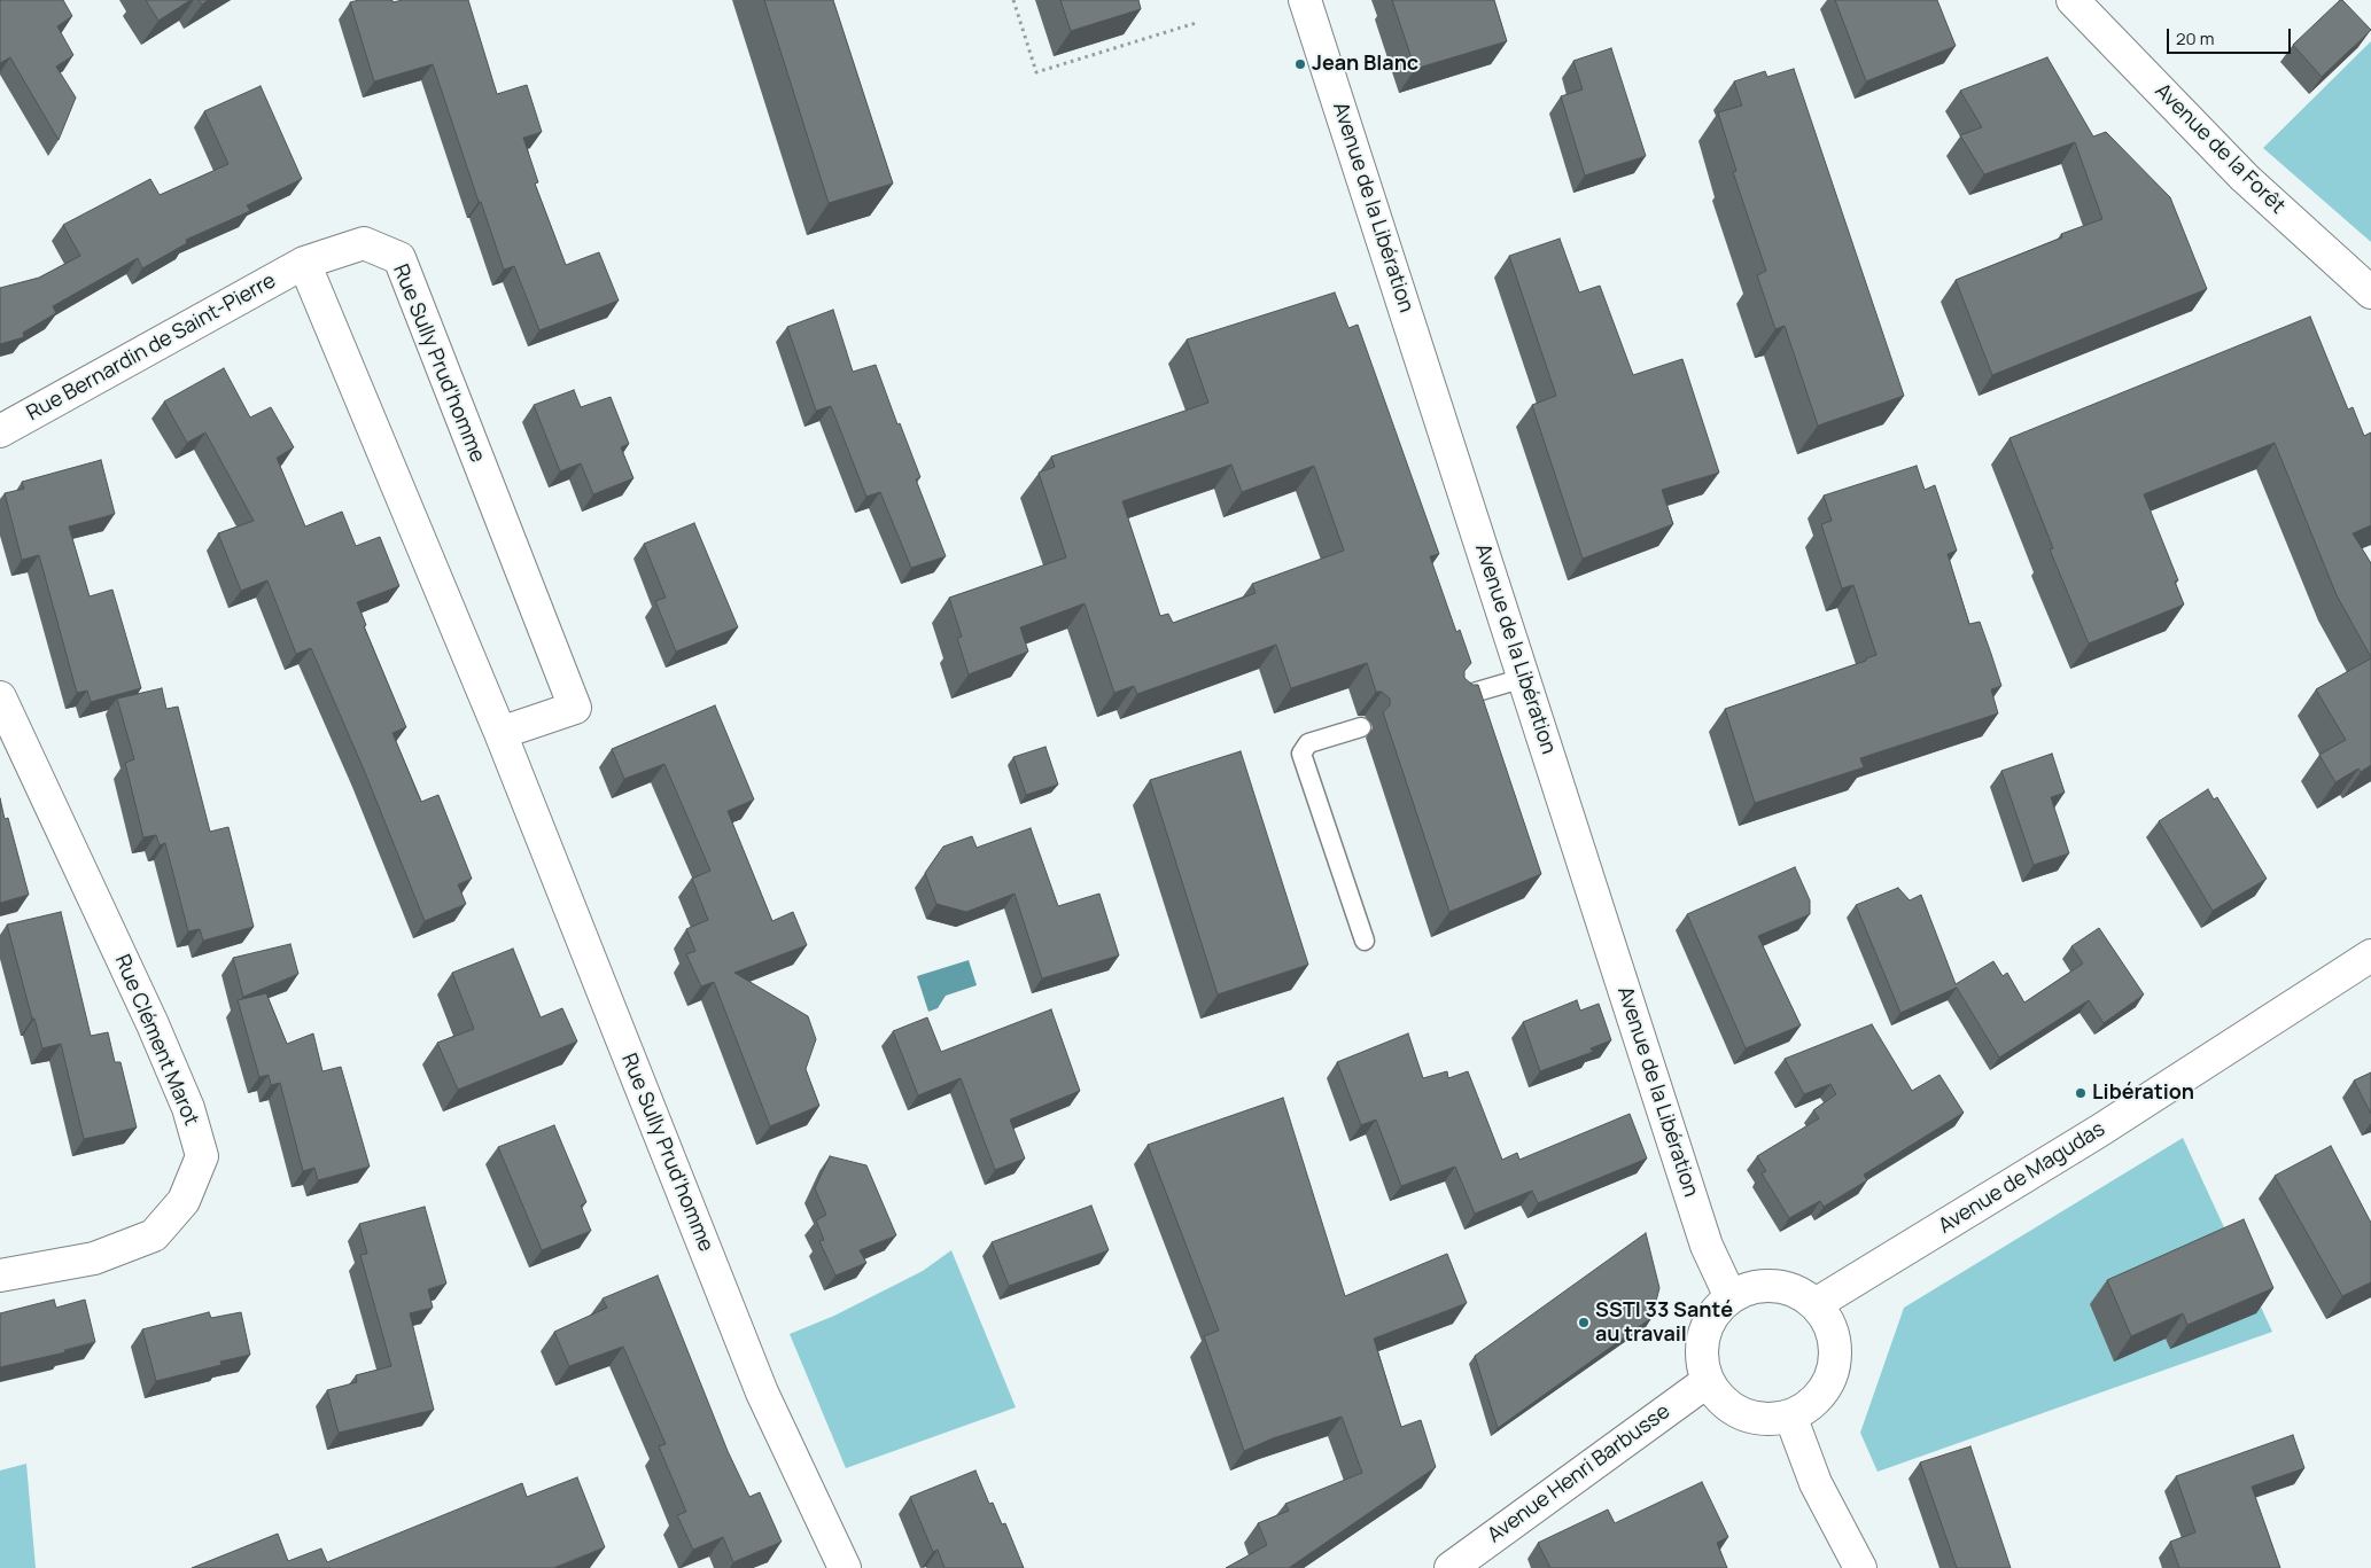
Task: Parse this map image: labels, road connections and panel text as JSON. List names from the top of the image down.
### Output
{
  "streets": {
    "street": [
      "Avenue de la Forêt",
      "Avenue de la Libération",
      "Rue Bernardin de Saint-Pierre",
      "Rue Sully Prud'homme",
      "Rue Clément Marot",
      "Avenue de Magudas",
      "Avenue Henri Barbusse"
    ]
  },
  "crossings": [
    ["Avenue de la Libération", "Avenue de Magudas"],
    ["Avenue de la Libération", "Avenue Henri Barbusse"],
    ["Rue Bernardin de Saint-Pierre", "Rue Sully Prud'homme"],
    ["Avenue de Magudas", "Avenue Henri Barbusse"]
  ],
  "places": ["Jean Blanc", "Libération", "SSTI 33 Santé au travail"],
  "scale_bar": "20 m"
}
